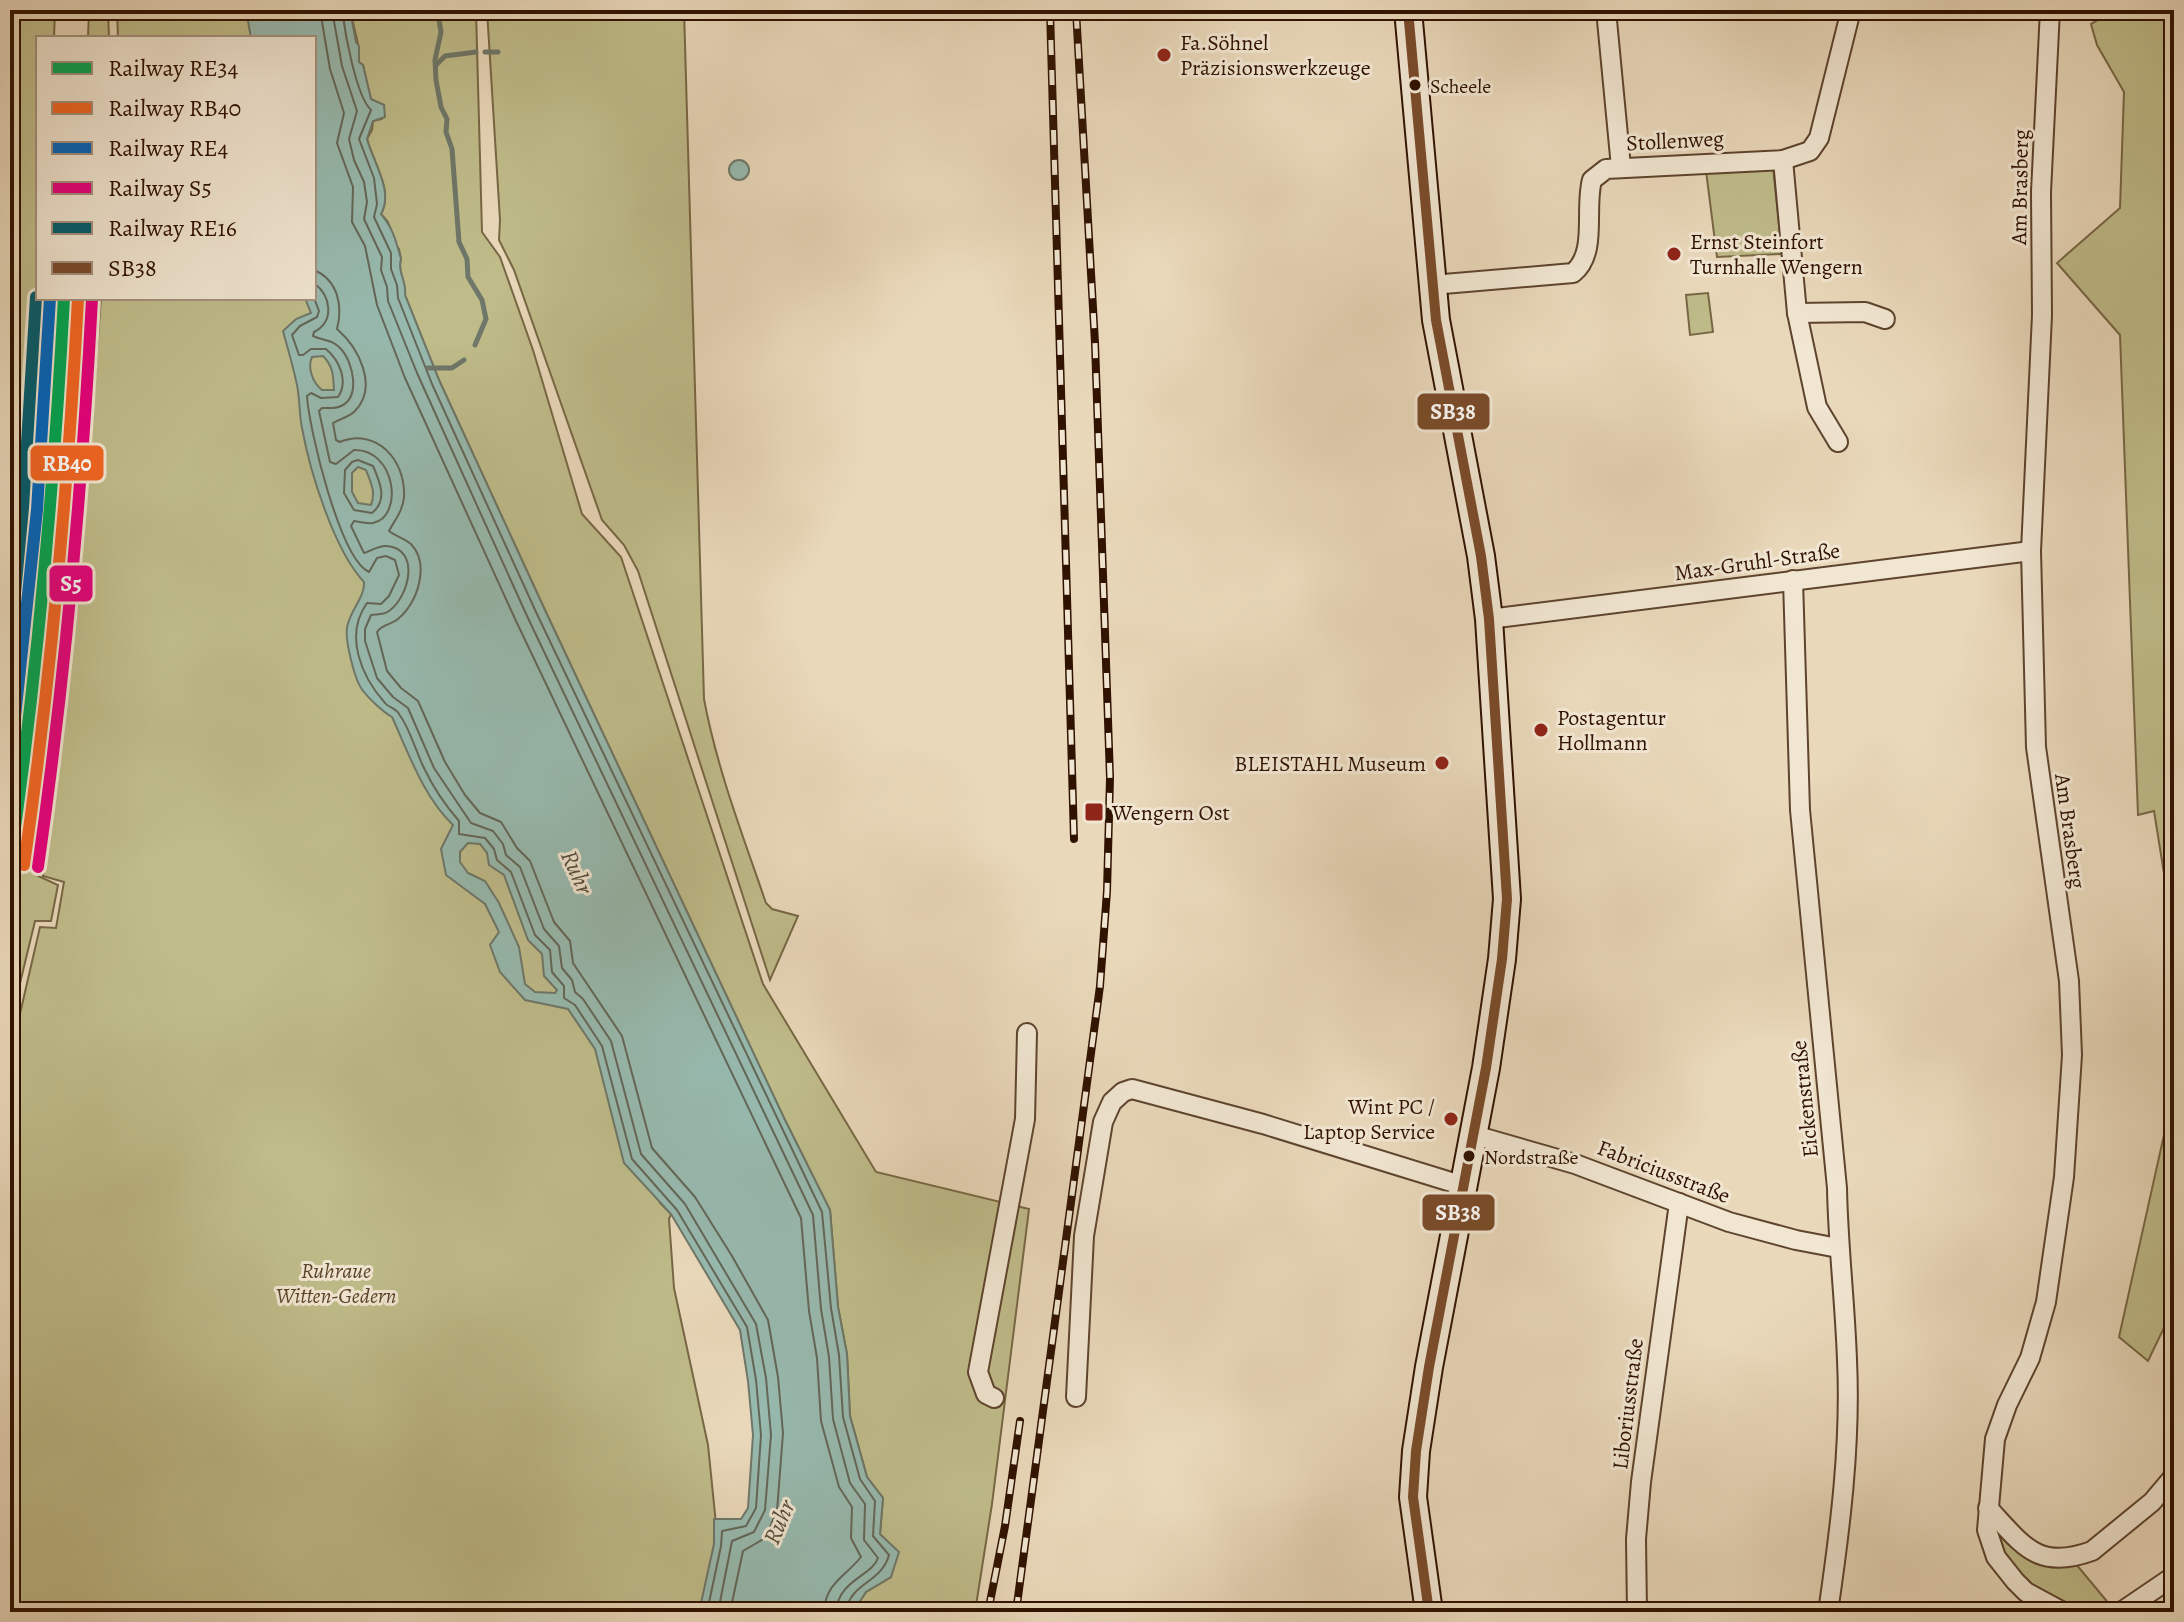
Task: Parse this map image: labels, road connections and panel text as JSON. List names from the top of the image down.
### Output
{
  "streets": {
    "street": [
      "Stollenweg",
      "Am Brasberg",
      "Max-Gruhl-Straße",
      "Eickenstraße",
      "Fabriciusstraße",
      "Liboriusstraße"
    ]
  },
  "crossings": [
    ["Am Brasberg", "Max-Gruhl-Straße"],
    ["Max-Gruhl-Straße", "Eickenstraße"],
    ["Eickenstraße", "Fabriciusstraße"],
    ["Fabriciusstraße", "Liboriusstraße"]
  ],
  "water": ["Ruhr"],
  "parks": ["Ruhraue Witten-Gedern"],
  "places": {
    "other": [
      "Fa.Söhnel Präzisionswerkzeuge",
      "Scheele",
      "Ernst Steinfort Turnhalle Wengern",
      "Postagentur Hollmann",
      "BLEISTAHL Museum",
      "Wint PC / Laptop Service",
      "Nordstraße"
    ],
    "transit": ["Wengern Ost"]
  },
  "lines": [
    "transit line SB38",
    "rail line RE16",
    "rail line RE34",
    "rail line RB40",
    "rail line RE4",
    "rail line S5"
  ],
  "legend": [
    "Railway RE34",
    "Railway RB40",
    "Railway RE4",
    "Railway S5",
    "Railway RE16",
    "SB38"
  ]
}
